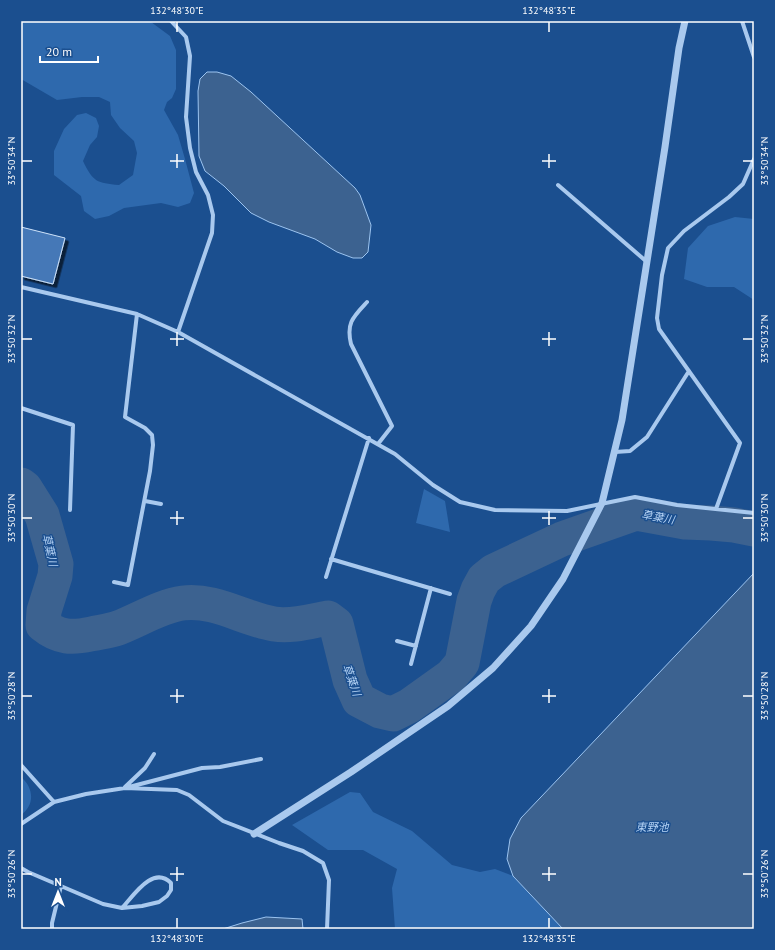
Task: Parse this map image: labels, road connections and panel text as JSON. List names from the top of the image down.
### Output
{
  "water": ["草葉川", "東野池"],
  "scale_bar": "20 m",
  "north": "top",
  "coordinates": [
    "132°48'30\"E",
    "132°48'35\"E",
    "33°50'34\"N",
    "33°50'32\"N",
    "33°50'30\"N",
    "33°50'28\"N",
    "33°50'26\"N"
  ]
}
